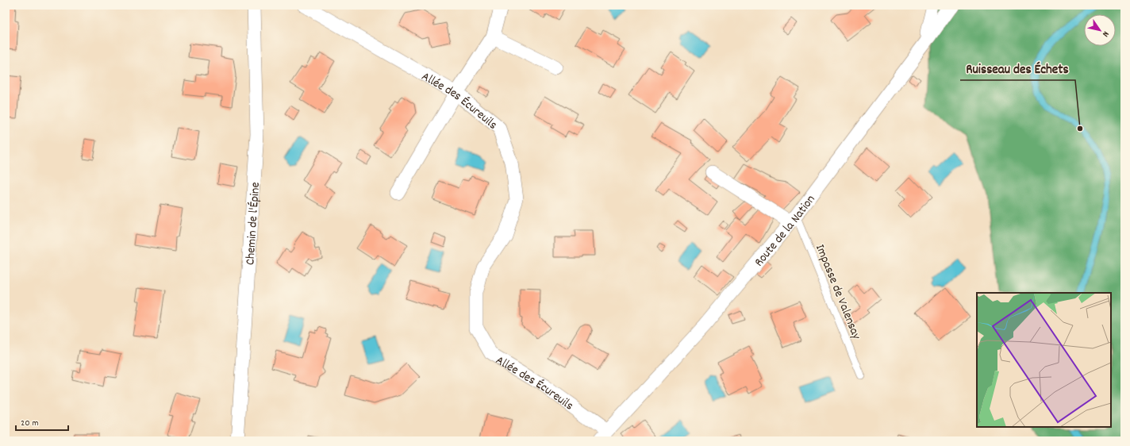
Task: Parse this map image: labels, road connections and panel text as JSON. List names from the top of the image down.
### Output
{
  "streets": {
    "street": ["Allée des Écureuils", "Chemin de l'Épine", "Route de la Nation"],
    "lane": ["Impasse de Valensay"]
  },
  "crossings": [
    ["Allée des Écureuils", "Route de la Nation"],
    ["Route de la Nation", "Impasse de Valensay"]
  ],
  "places": ["Ruisseau des Échets"],
  "scale_bar": "20 m",
  "north": "bottom right"
}
